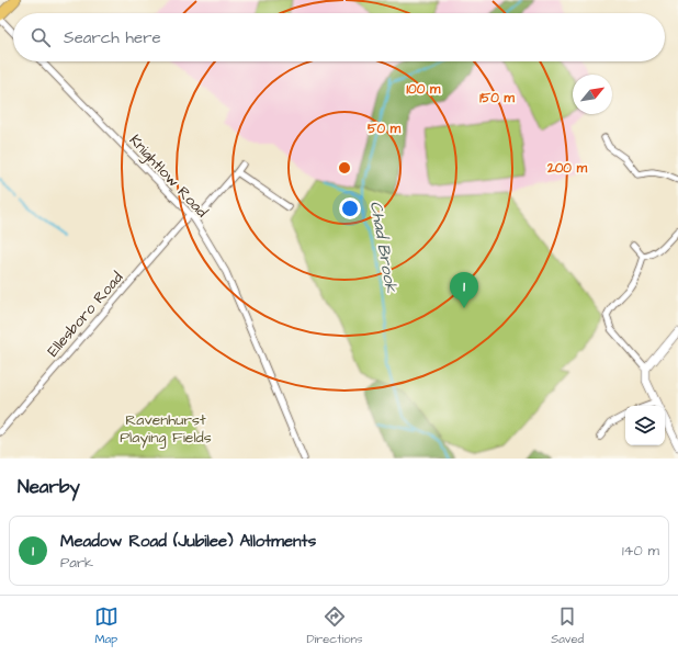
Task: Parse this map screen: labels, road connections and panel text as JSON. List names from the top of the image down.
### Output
{
  "streets": {
    "street": ["Knightlow Road", "Ellesboro Road"]
  },
  "crossings": [
    ["Knightlow Road", "Ellesboro Road"]
  ],
  "water": ["Chad Brook"],
  "parks": ["Ravenhurst Playing Fields"],
  "north": "top right",
  "page": {
    "search": "Search here",
    "pins": "1",
    "heading": "Nearby",
    "list": [
      {
        "mark": "1",
        "name": "Meadow Road (Jubilee) Allotments",
        "note": "Park",
        "value": "140 m"
      }
    ],
    "nav": ["Map", "Directions", "Saved"]
  },
  "rings": [
    "100 m",
    "150 m",
    "50 m",
    "200 m"
  ]
}
